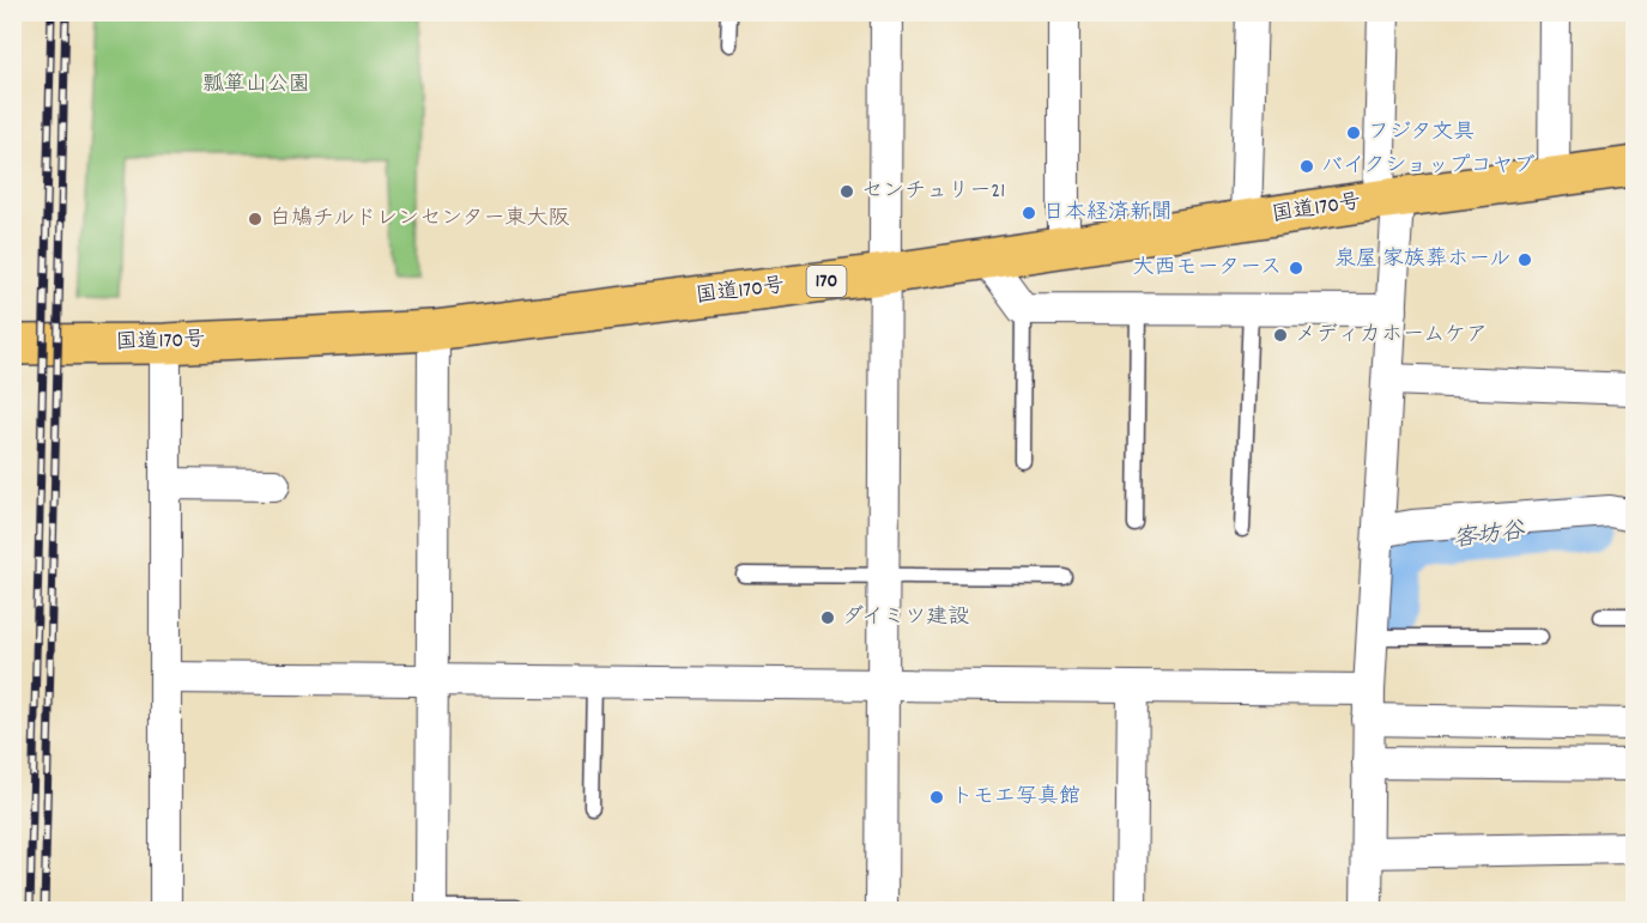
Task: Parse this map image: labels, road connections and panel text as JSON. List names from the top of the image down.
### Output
{
  "streets": {
    "highway": ["国道170号", "170"]
  },
  "water": ["客坊谷"],
  "parks": ["瓢箪山公園"],
  "places": [
    "フジタ文具",
    "バイクショップコヤブ",
    "センチュリー21",
    "日本経済新聞",
    "白鳩チルドレンセンター東大阪",
    "泉屋 家族葬ホール",
    "大西モータース",
    "メディカホームケア",
    "ダイミツ建設",
    "トモエ写真館"
  ]
}
